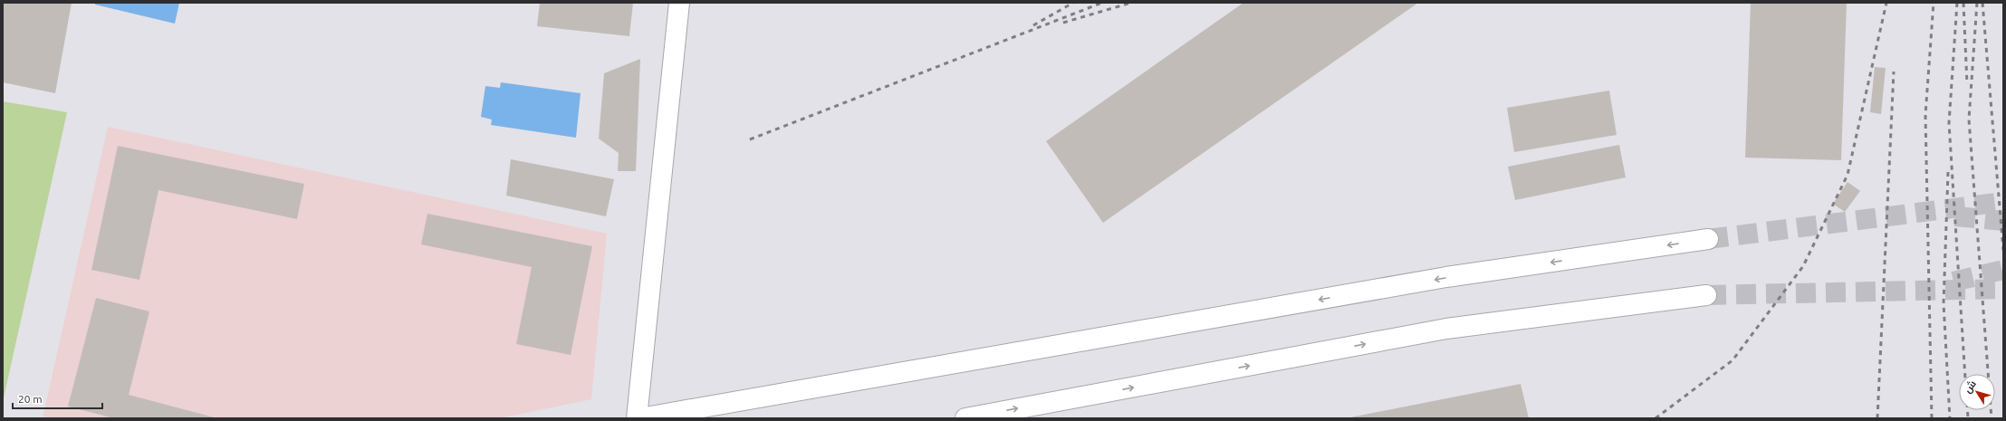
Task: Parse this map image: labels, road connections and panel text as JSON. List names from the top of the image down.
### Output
{
  "scale_bar": "20 m",
  "north": "top left"
}
